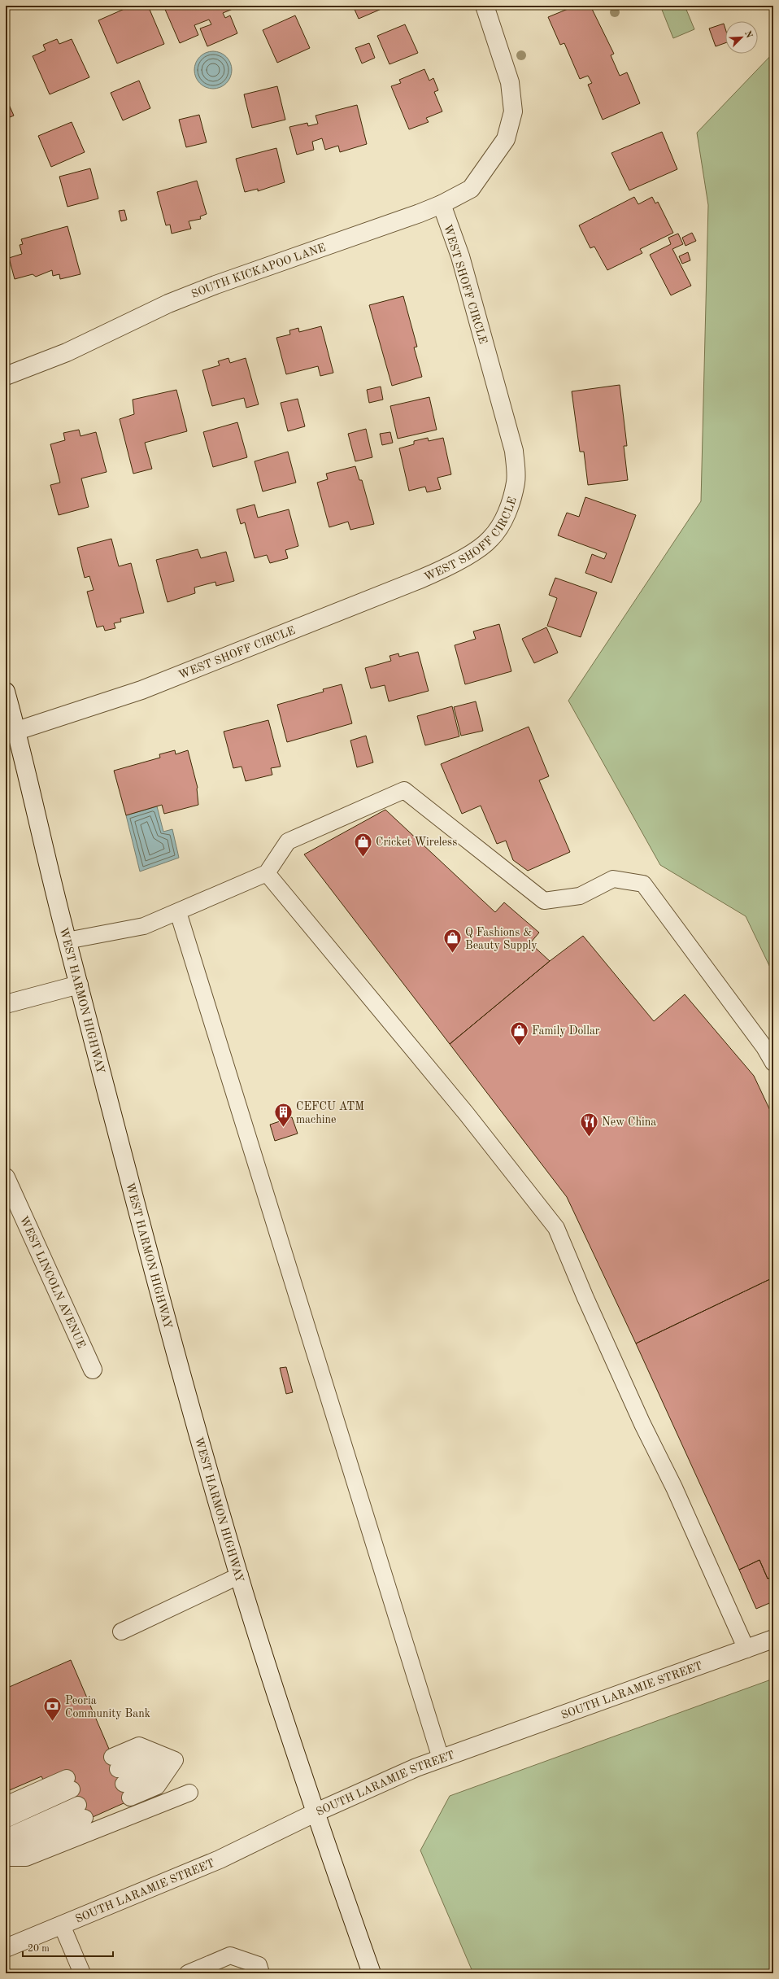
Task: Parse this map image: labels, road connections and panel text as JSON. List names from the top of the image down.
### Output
{
  "streets": {
    "street": [
      "SOUTH KICKAPOO LANE",
      "WEST SHOFF CIRCLE",
      "WEST HARMON HIGHWAY",
      "WEST LINCOLN AVENUE",
      "SOUTH LARAMIE STREET"
    ]
  },
  "crossings": [
    ["SOUTH KICKAPOO LANE", "WEST SHOFF CIRCLE"],
    ["WEST SHOFF CIRCLE", "WEST HARMON HIGHWAY"],
    ["WEST HARMON HIGHWAY", "SOUTH LARAMIE STREET"]
  ],
  "places": {
    "shop": ["Cricket Wireless", "Q Fashions & Beauty Supply", "Family Dollar"],
    "building": ["CEFCU ATM machine"],
    "restaurant": ["New China"],
    "bank": ["Peoria Community Bank"]
  },
  "scale_bar": "20 m",
  "north": "top right"
}
